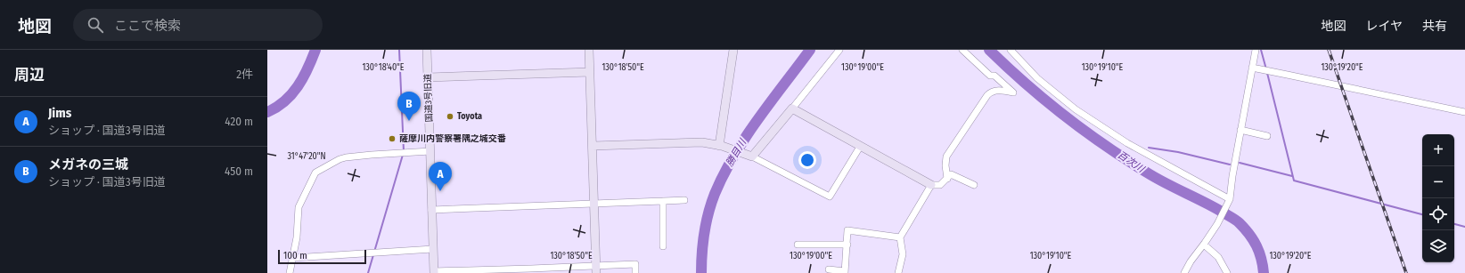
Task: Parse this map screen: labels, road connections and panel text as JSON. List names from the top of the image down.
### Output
{
  "streets": {
    "street": ["国道3号旧道"]
  },
  "water": ["勝目川", "百次川"],
  "places": ["Toyota", "薩摩川内警察署隅之城交番"],
  "scale_bar": "100 m",
  "page": {
    "header": "地図",
    "search": "ここで検索",
    "nav": ["地図", "レイヤ", "共有"],
    "heading": ["周辺", "2件"],
    "pins": ["B", "A"],
    "list": [
      {
        "mark": "A",
        "name": "Jims",
        "note": "ショップ · 国道3号旧道",
        "value": "420 m"
      },
      {
        "mark": "B",
        "name": "メガネの三城",
        "note": "ショップ · 国道3号旧道",
        "value": "450 m"
      }
    ],
    "map_buttons": ["+", "−"],
    "scale": "100 m"
  },
  "coordinates": [
    "130°18'40\"E",
    "130°18'50\"E",
    "130°19'10\"E",
    "130°19'20\"E",
    "130°19'00\"E",
    "31°47'20\"N"
  ]
}
